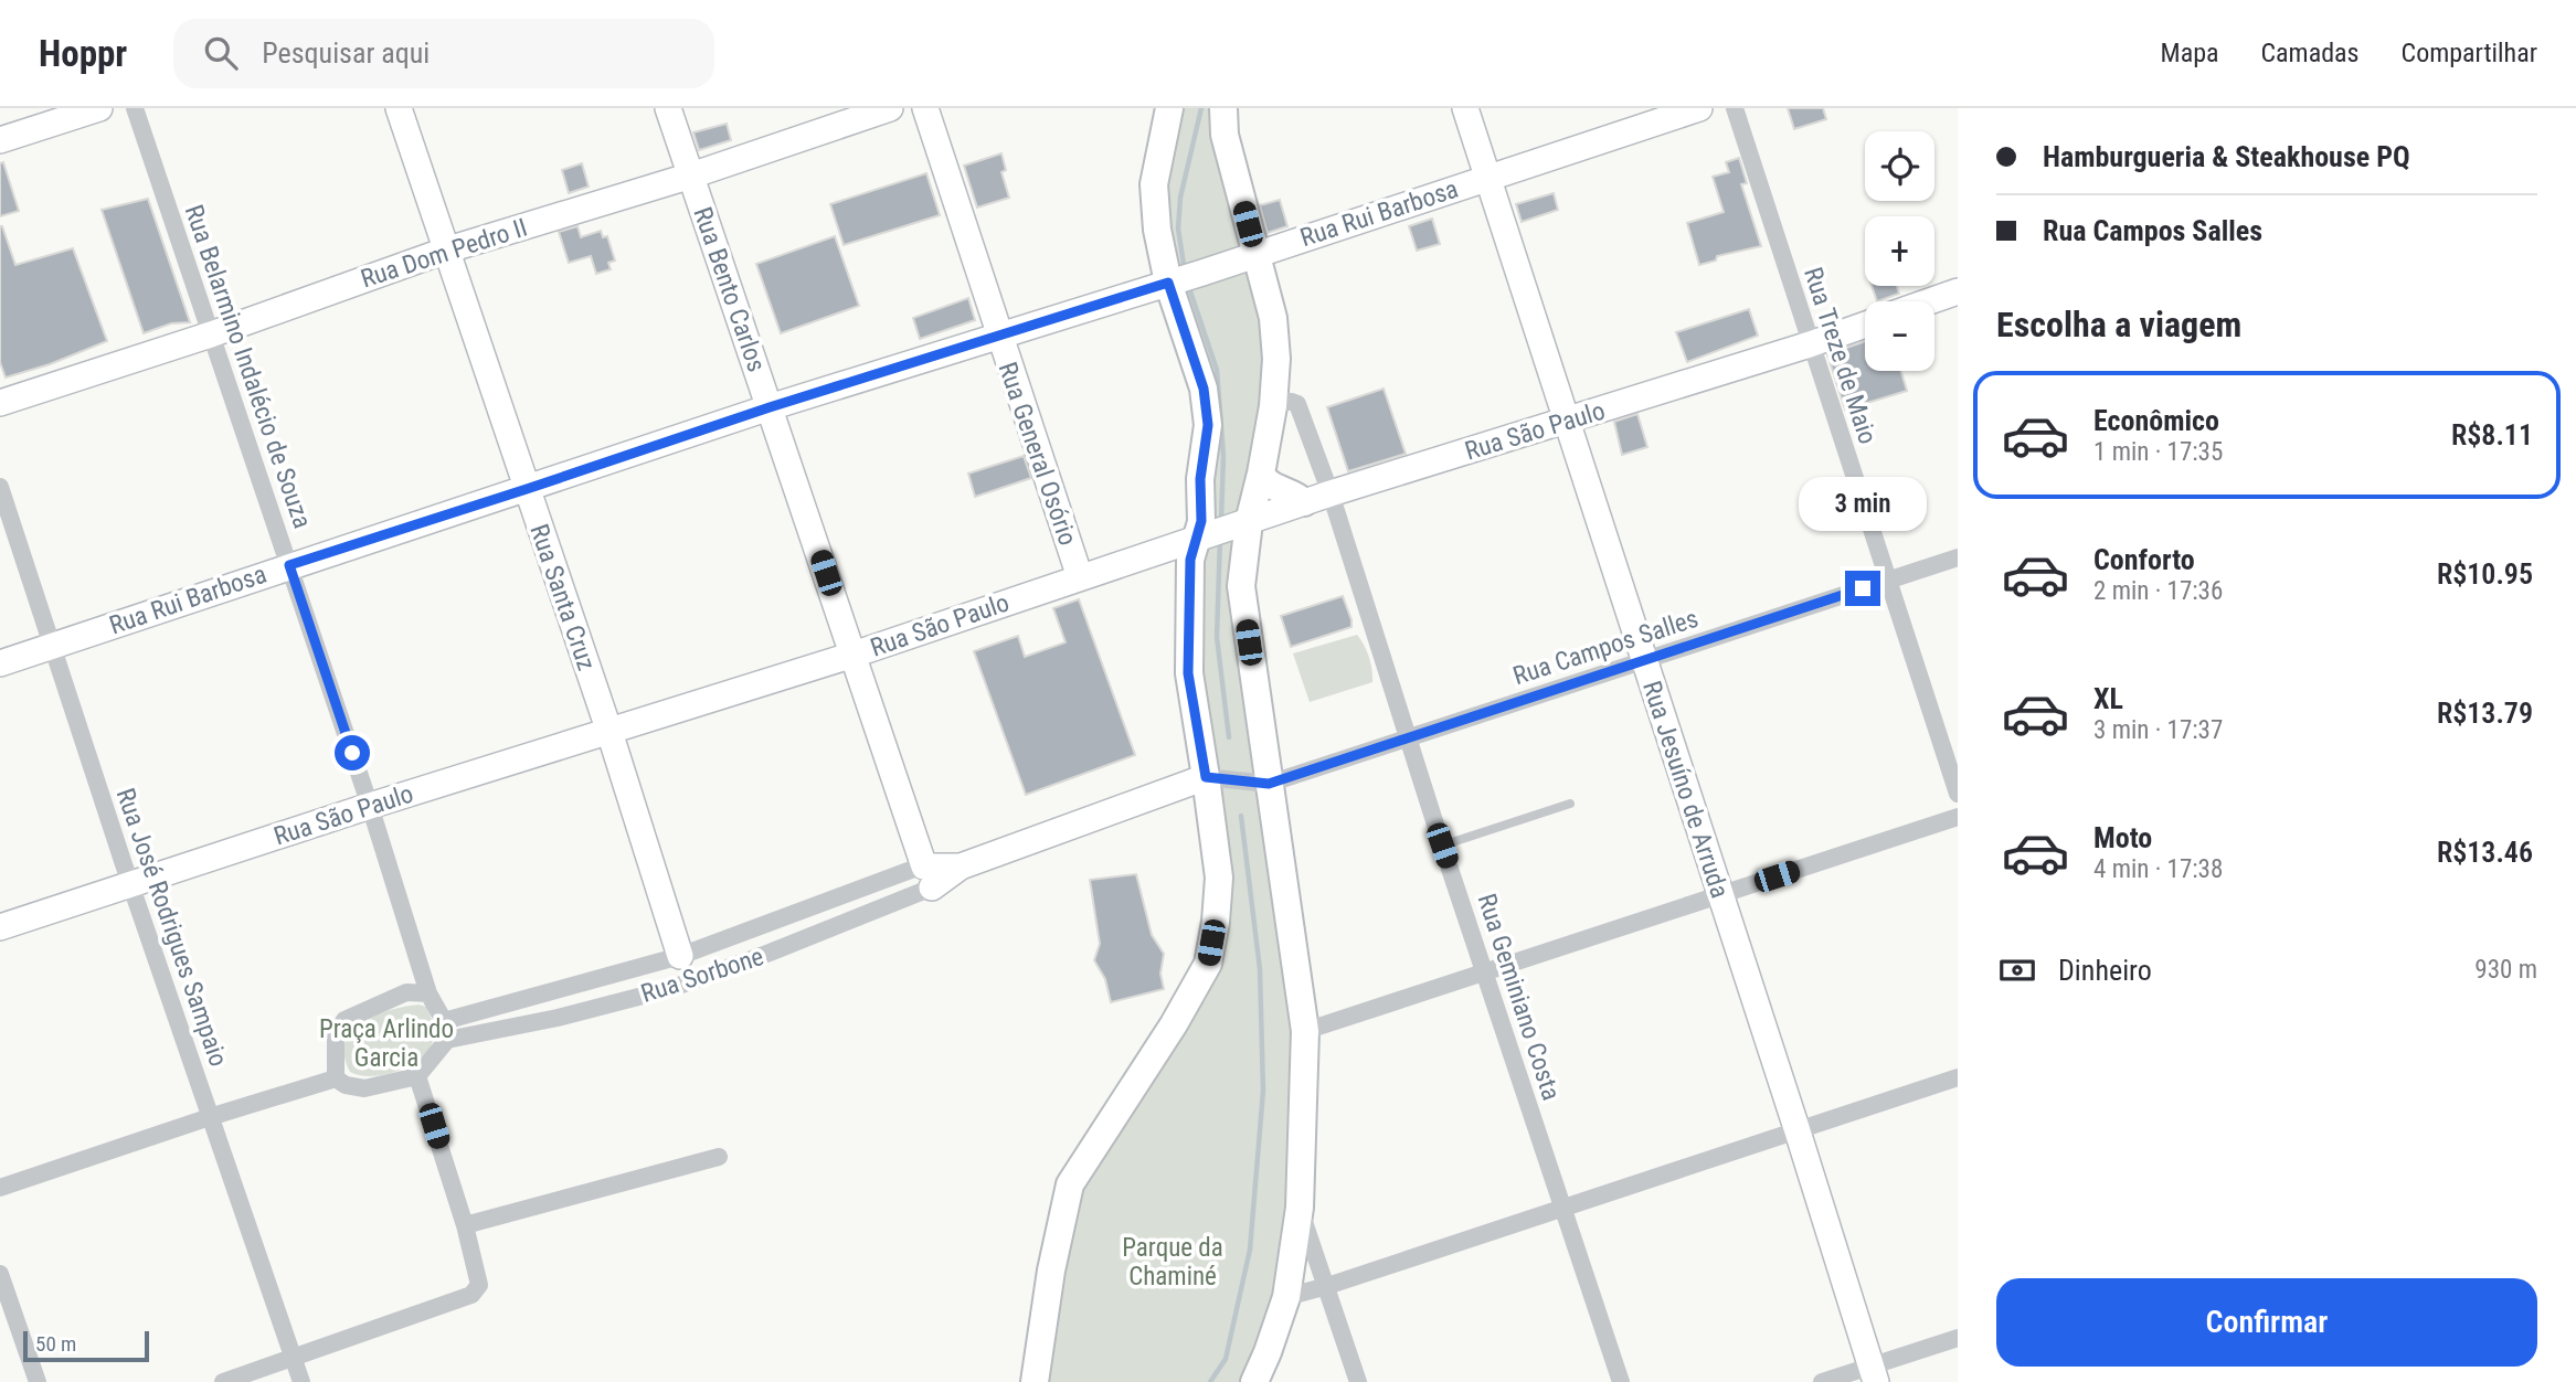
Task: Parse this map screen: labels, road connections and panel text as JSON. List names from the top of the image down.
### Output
{
  "streets": {
    "street": [
      "Rua Rui Barbosa",
      "Rua Dom Pedro II",
      "Rua Bento Carlos",
      "Rua Treze de Maio",
      "Rua Belarmino Indalécio de Souza",
      "Rua São Paulo",
      "Rua General Osório",
      "Rua Santa Cruz",
      "Rua Campos Salles",
      "Rua Jesuíno de Arruda",
      "Rua José Rodrigues Sampaio",
      "Rua Sorbone",
      "Rua Geminiano Costa"
    ]
  },
  "crossings": [
    ["Rua Rui Barbosa", "Rua Bento Carlos"],
    ["Rua Rui Barbosa", "Rua Belarmino Indalécio de Souza"],
    ["Rua Rui Barbosa", "Rua General Osório"],
    ["Rua Rui Barbosa", "Rua Santa Cruz"],
    ["Rua Rui Barbosa", "Rua Jesuíno de Arruda"],
    ["Rua Rui Barbosa", "Rua José Rodrigues Sampaio"],
    ["Rua Dom Pedro II", "Rua Bento Carlos"],
    ["Rua Dom Pedro II", "Rua Belarmino Indalécio de Souza"],
    ["Rua Dom Pedro II", "Rua Santa Cruz"],
    ["Rua Bento Carlos", "Rua São Paulo"],
    ["Rua Bento Carlos", "Rua Sorbone"],
    ["Rua Treze de Maio", "Rua São Paulo"],
    ["Rua Treze de Maio", "Rua Campos Salles"],
    ["Rua Belarmino Indalécio de Souza", "Rua São Paulo"],
    ["Rua Belarmino Indalécio de Souza", "Rua Sorbone"],
    ["Rua São Paulo", "Rua General Osório"],
    ["Rua São Paulo", "Rua Santa Cruz"],
    ["Rua São Paulo", "Rua Jesuíno de Arruda"],
    ["Rua São Paulo", "Rua José Rodrigues Sampaio"],
    ["Rua São Paulo", "Rua Geminiano Costa"],
    ["Rua Santa Cruz", "Rua Sorbone"],
    ["Rua Campos Salles", "Rua Jesuíno de Arruda"],
    ["Rua Campos Salles", "Rua Sorbone"],
    ["Rua Campos Salles", "Rua Geminiano Costa"]
  ],
  "parks": ["Praça Arlindo Garcia", "Parque da Chaminé"],
  "scale_bar": "50 m",
  "page": {
    "header": "Hoppr",
    "search": "Pesquisar aqui",
    "nav": ["Mapa", "Camadas", "Compartilhar"],
    "banner": ["Hamburgueria & Steakhouse PQ", "Rua Campos Salles"],
    "map_buttons": ["+", "−"],
    "heading": "Escolha a viagem",
    "list": [
      {
        "name": "Econômico",
        "note": "1 min · 17:35",
        "value": "R$8.11"
      },
      {
        "name": "Conforto",
        "note": "2 min · 17:36",
        "value": "R$10.95"
      },
      {
        "name": "XL",
        "note": "3 min · 17:37",
        "value": "R$13.79"
      },
      {
        "name": "Moto",
        "note": "4 min · 17:38",
        "value": "R$13.46"
      }
    ],
    "bubble": "3 min",
    "pay": ["Dinheiro", "930 m"],
    "buttons": "Confirmar",
    "scale": "50 m"
  }
}
